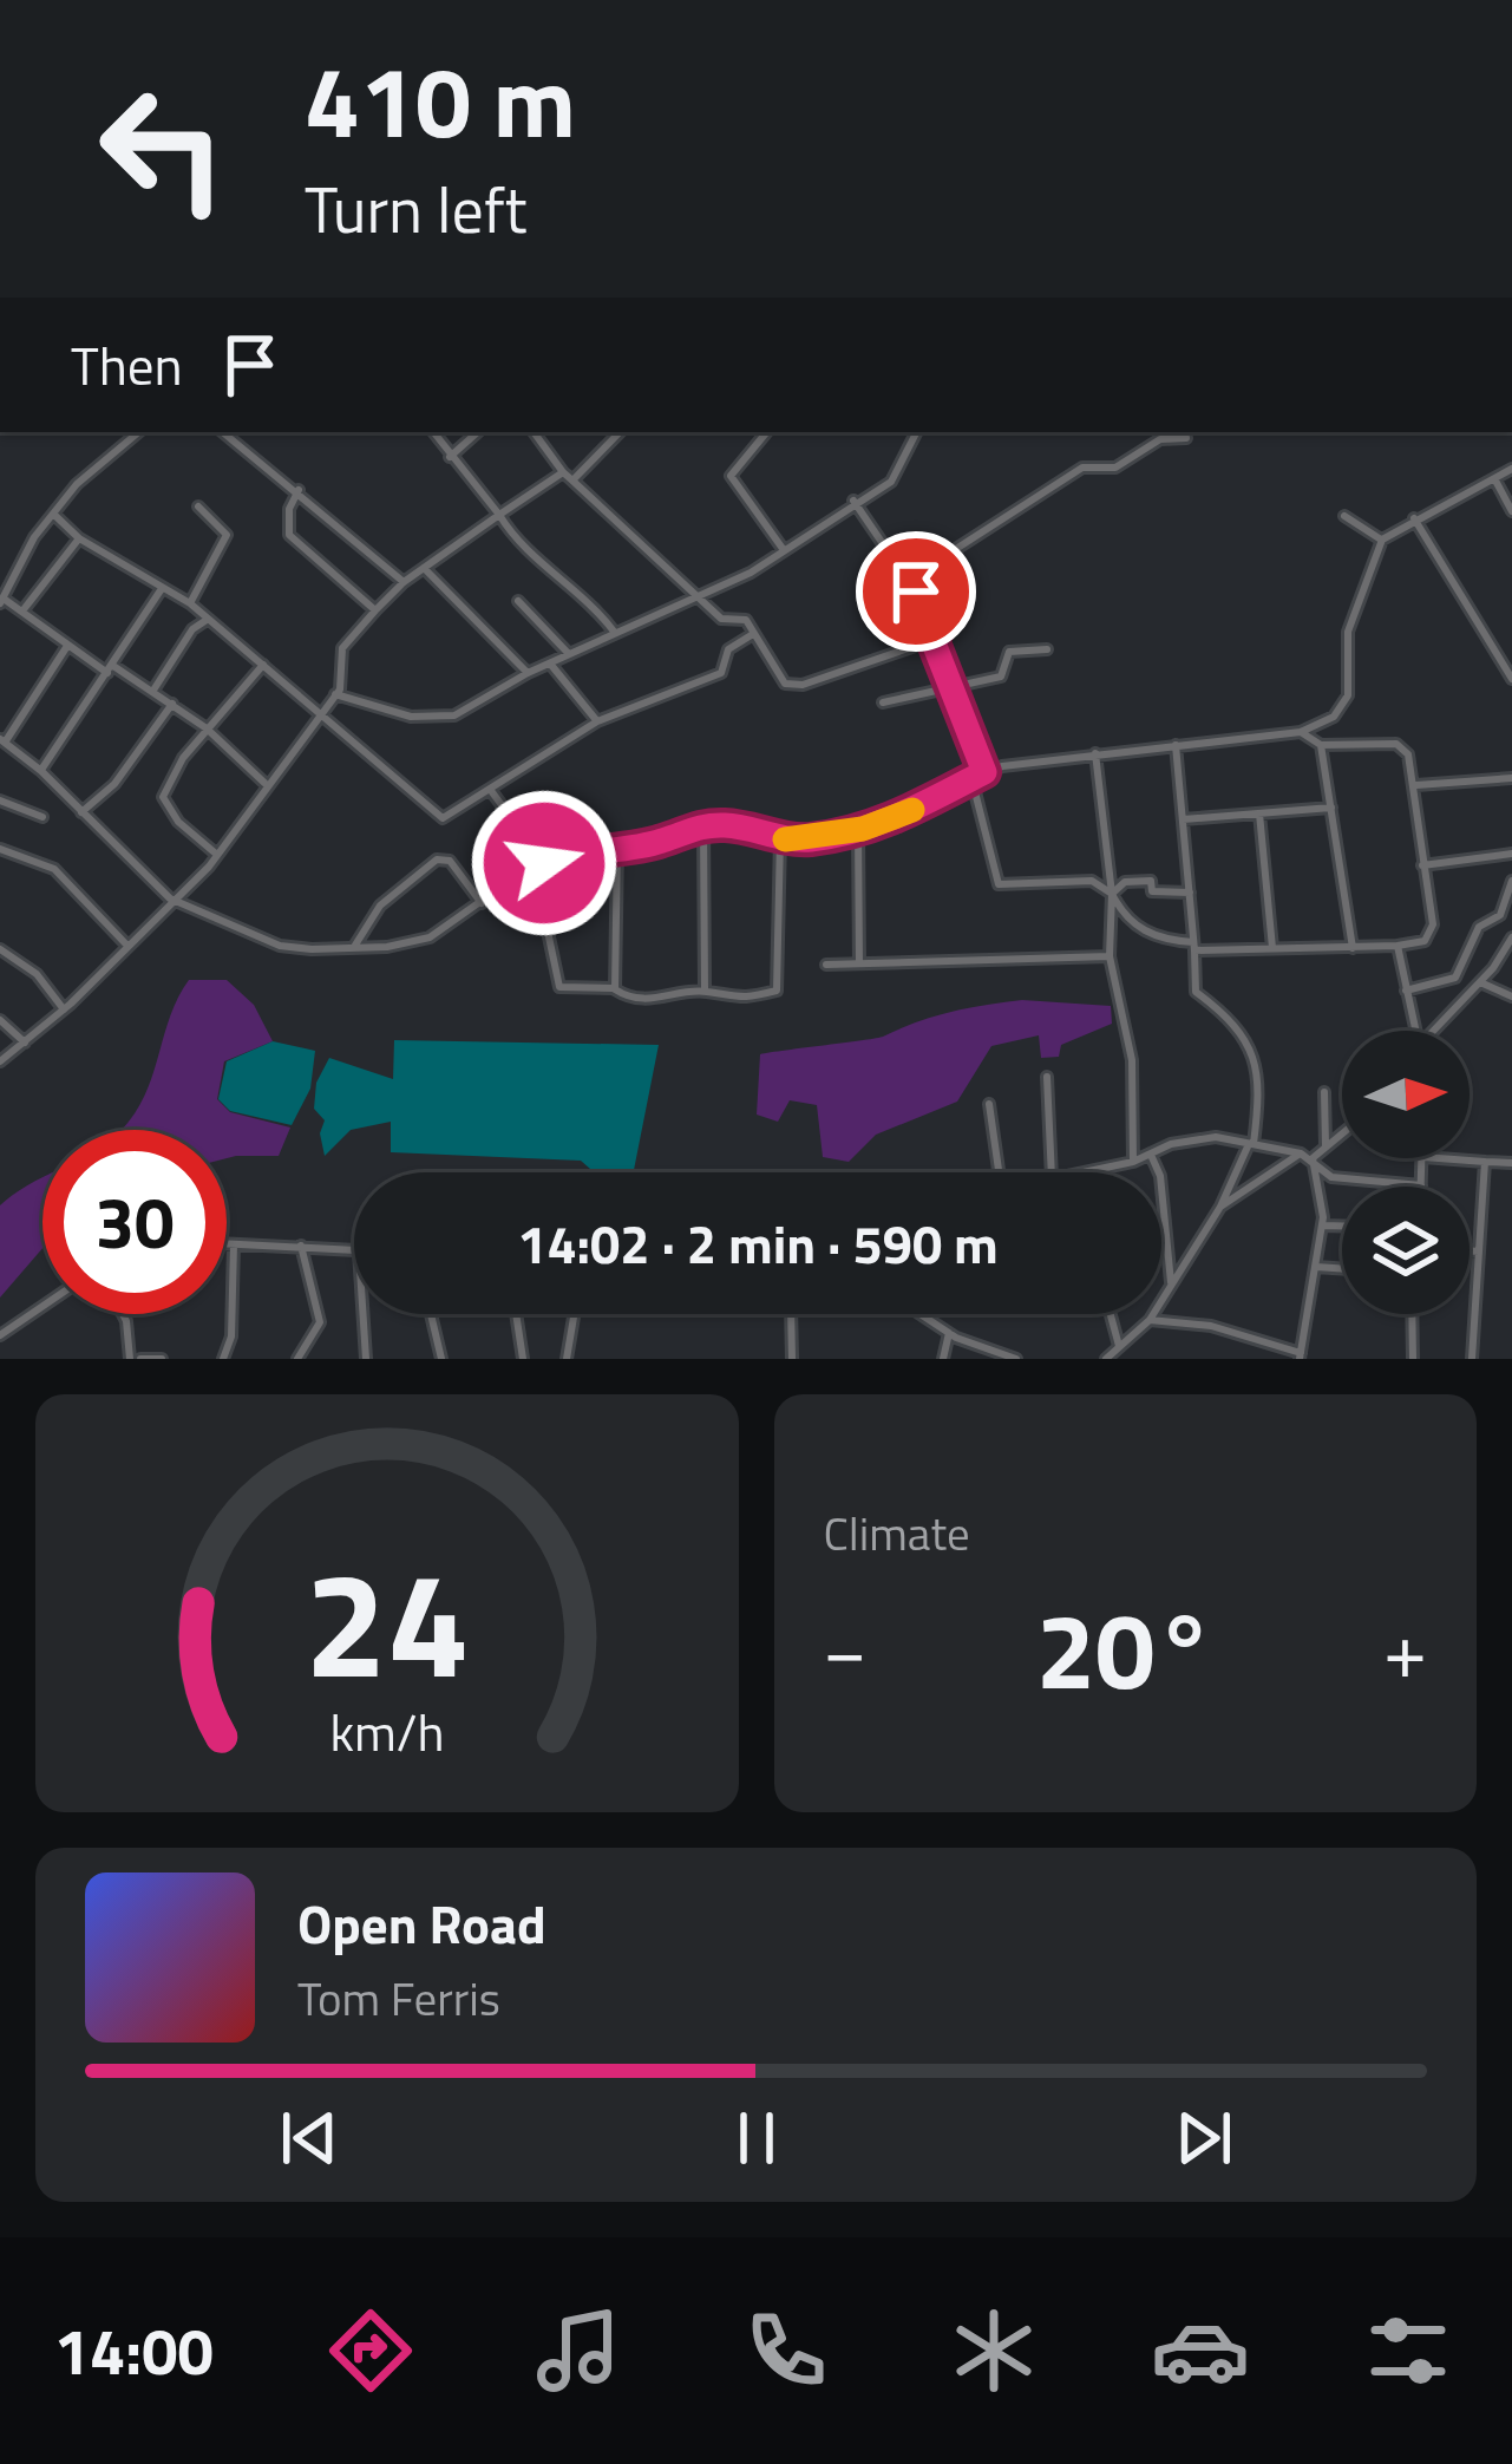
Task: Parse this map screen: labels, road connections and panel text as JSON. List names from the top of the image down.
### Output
{
  "north": "right",
  "page": {
    "turn": ["410 m", "Turn left"],
    "then": "Then",
    "limit": "30",
    "trip": "14:02 · 2 min · 590 m",
    "tile": "Climate",
    "heat": ["−", "20°", "+"],
    "song": ["Open Road", "Tom Ferris"],
    "tabs": "14:00",
    "gauge": ["24", "km/h"]
  }
}
